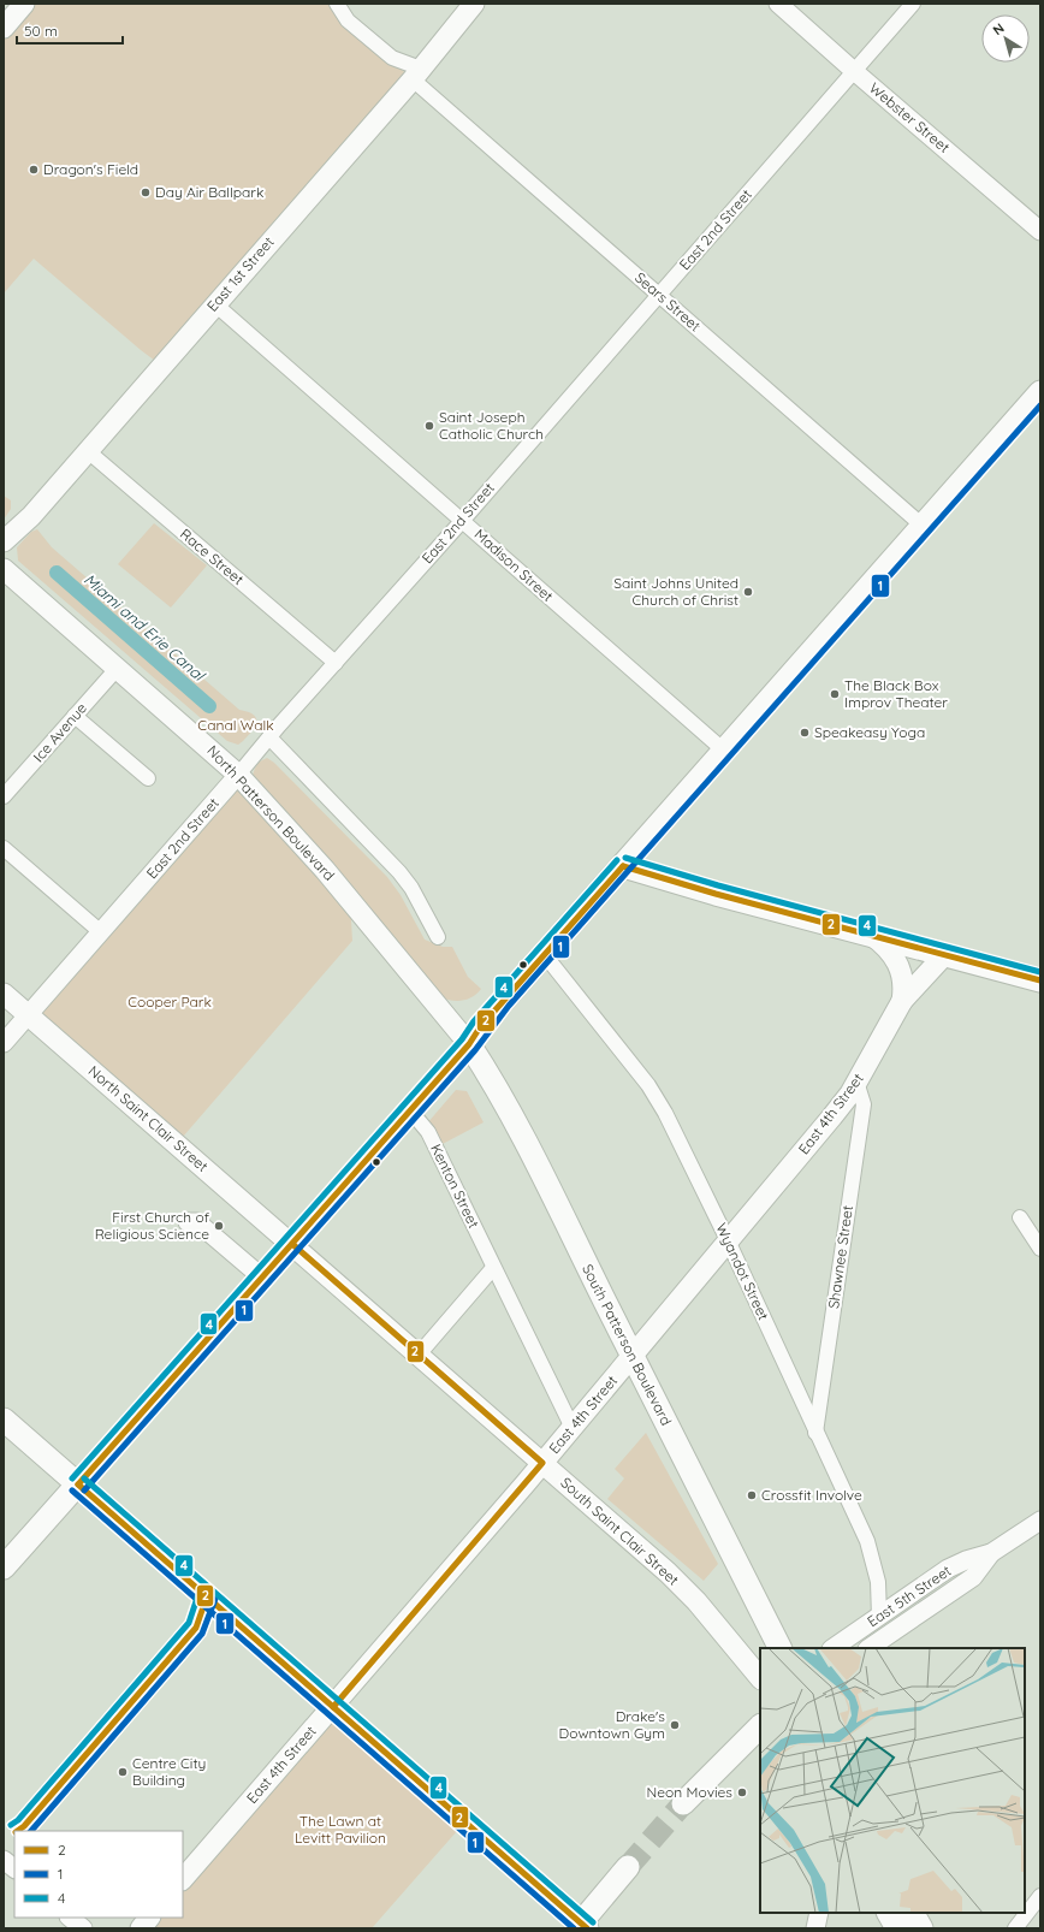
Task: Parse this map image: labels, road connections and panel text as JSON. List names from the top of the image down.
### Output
{
  "streets": {
    "main road": [
      "East 1st Street",
      "North Patterson Boulevard",
      "East 4th Street",
      "North Saint Clair Street",
      "South Patterson Boulevard",
      "South Saint Clair Street"
    ],
    "street": [
      "Webster Street",
      "East 2nd Street",
      "Sears Street",
      "Race Street",
      "Madison Street",
      "Ice Avenue",
      "Kenton Street",
      "Shawnee Street",
      "Wyandot Street",
      "East 5th Street"
    ]
  },
  "crossings": [
    ["Webster Street", "East 2nd Street"],
    ["East 2nd Street", "Sears Street"],
    ["East 2nd Street", "Race Street"],
    ["East 2nd Street", "Madison Street"],
    ["East 2nd Street", "North Patterson Boulevard"],
    ["East 2nd Street", "North Saint Clair Street"],
    ["East 1st Street", "Sears Street"],
    ["East 1st Street", "Race Street"],
    ["East 1st Street", "Madison Street"],
    ["Ice Avenue", "North Patterson Boulevard"],
    ["North Patterson Boulevard", "South Patterson Boulevard"],
    ["East 4th Street", "Kenton Street"],
    ["East 4th Street", "Shawnee Street"],
    ["East 4th Street", "Wyandot Street"],
    ["East 4th Street", "South Patterson Boulevard"],
    ["East 4th Street", "South Saint Clair Street"],
    ["North Saint Clair Street", "South Saint Clair Street"],
    ["Shawnee Street", "Wyandot Street"],
    ["Wyandot Street", "East 5th Street"]
  ],
  "water": ["Miami and Erie Canal"],
  "parks": ["Canal Walk", "Cooper Park", "The Lawn at Levitt Pavilion"],
  "places": [
    "Dragon's Field",
    "Day Air Ballpark",
    "Saint Joseph Catholic Church",
    "Saint Johns United Church of Christ",
    "The Black Box Improv Theater",
    "Speakeasy Yoga",
    "First Church of Religious Science",
    "Crossfit Involve",
    "Drake's Downtown Gym",
    "Centre City Building",
    "Neon Movies"
  ],
  "lines": ["transit line 1", "transit line 4", "transit line 2"],
  "legend": ["2", "1", "4"],
  "scale_bar": "50 m",
  "north": "top left"
}
